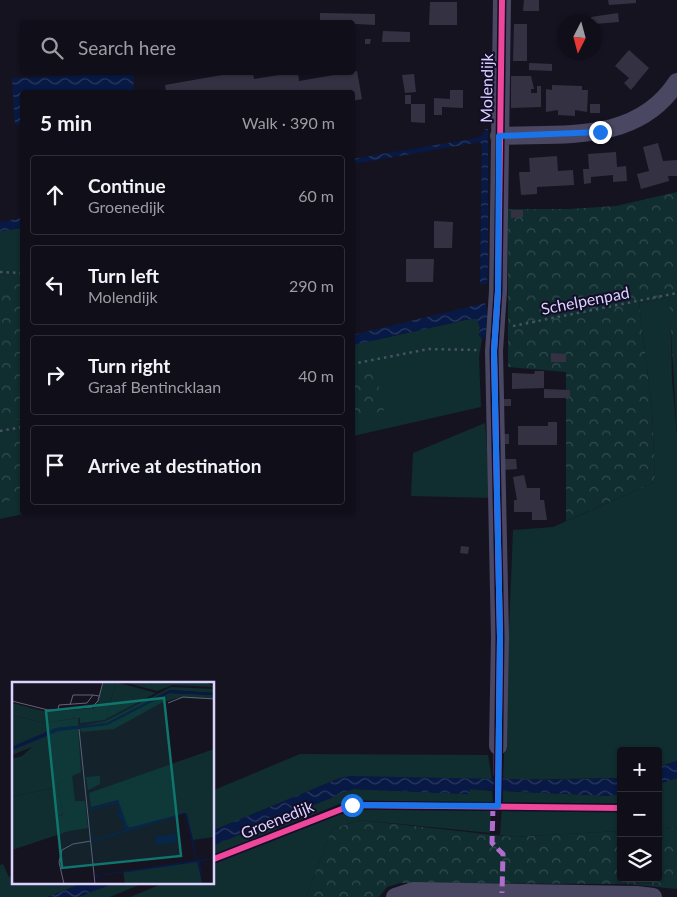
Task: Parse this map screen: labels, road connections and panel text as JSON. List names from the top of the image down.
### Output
{
  "streets": {
    "street": ["Molendijk"],
    "path": ["Schelpenpad"],
    "cycle path": ["Groenedijk"]
  },
  "crossings": [
    ["Molendijk", "Schelpenpad"]
  ],
  "north": "bottom",
  "page": {
    "search": "Search here",
    "heading": ["5 min", "Walk · 390 m"],
    "list": [
      ["Continue", "Groenedijk", "60 m"],
      ["Turn left", "Molendijk", "290 m"],
      ["Turn right", "Graaf Bentincklaan", "40 m"],
      "Arrive at destination"
    ],
    "map_buttons": ["+", "−"]
  }
}
